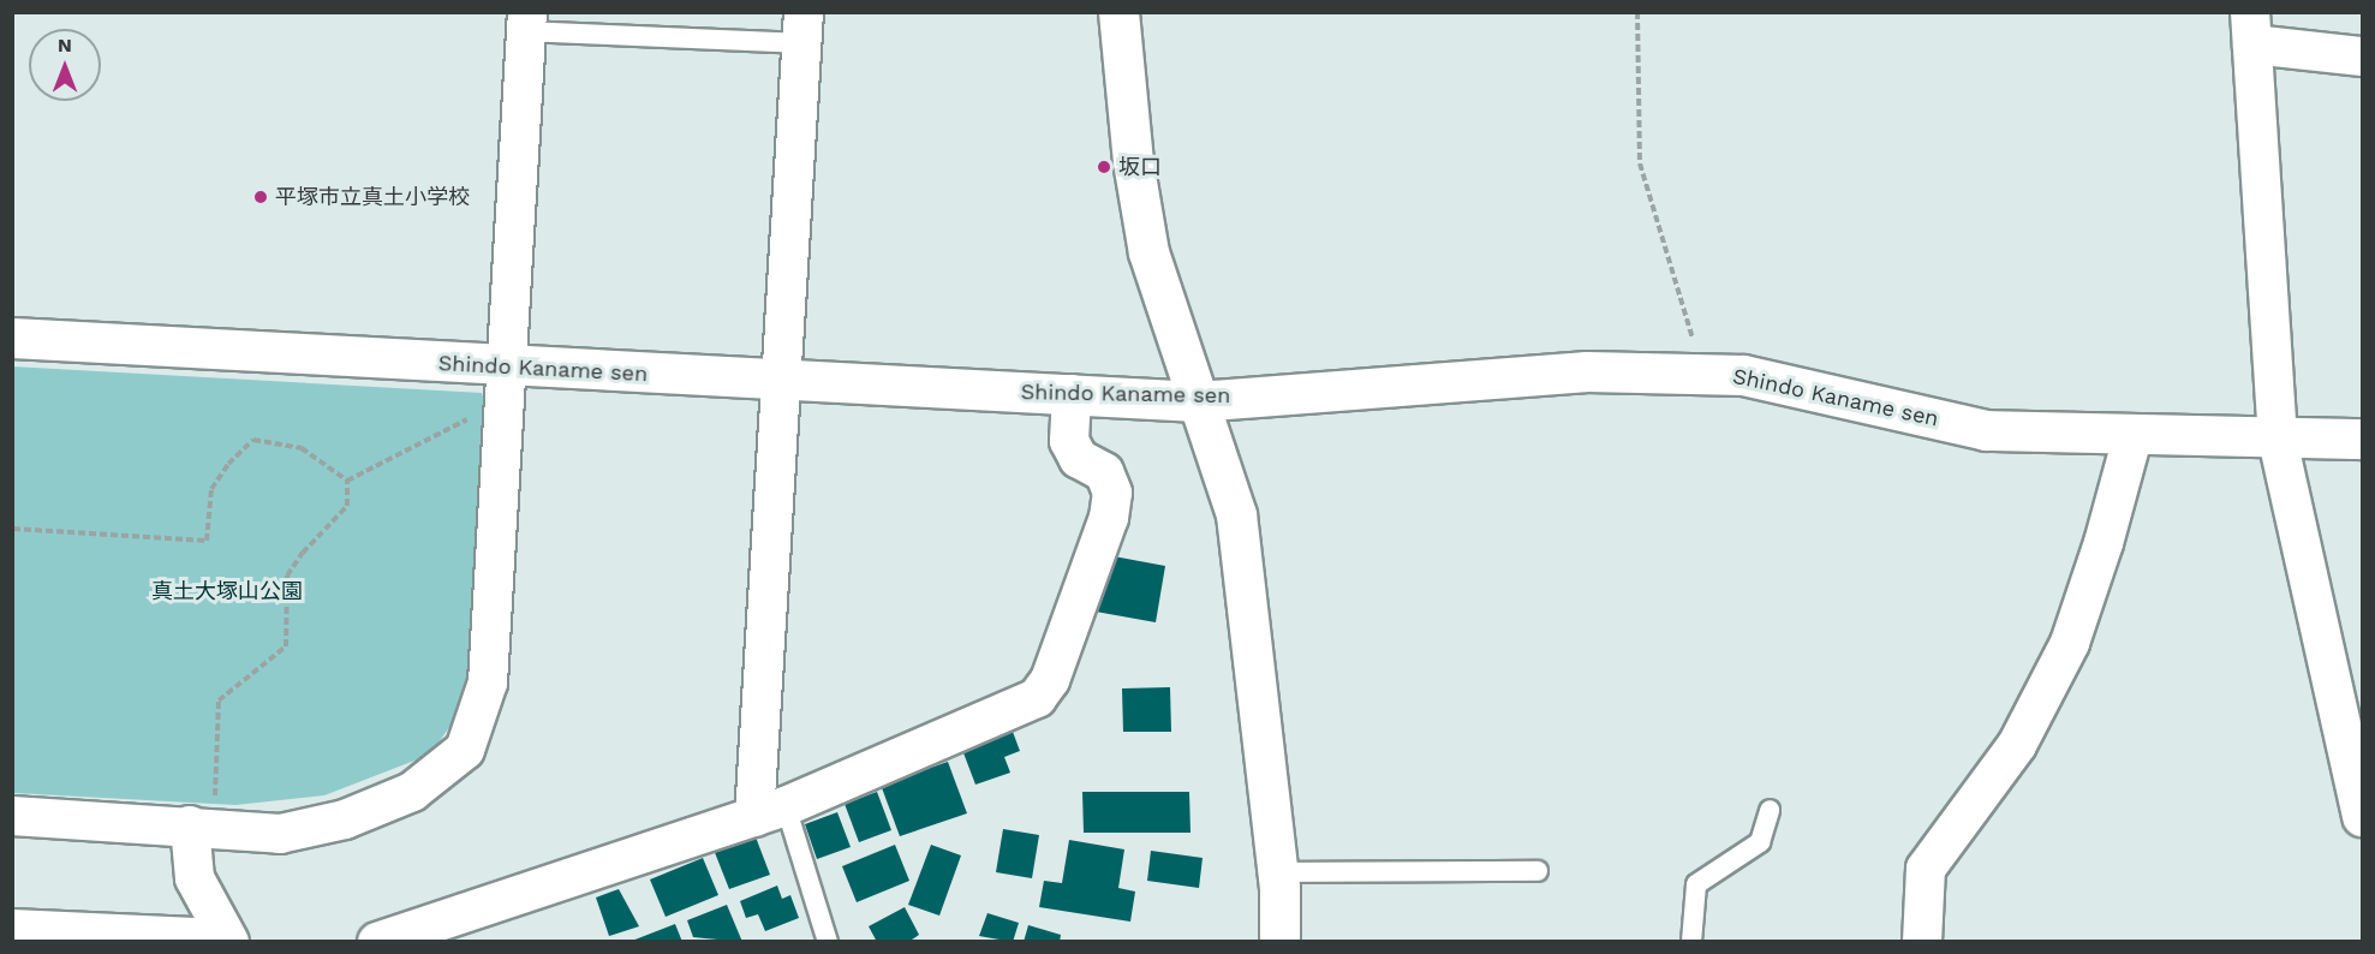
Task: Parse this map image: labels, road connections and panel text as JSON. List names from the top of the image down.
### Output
{
  "streets": {
    "street": ["Shindo Kaname sen"]
  },
  "parks": ["真土大塚山公園"],
  "places": ["坂口", "平塚市立真土小学校"],
  "north": "top"
}
